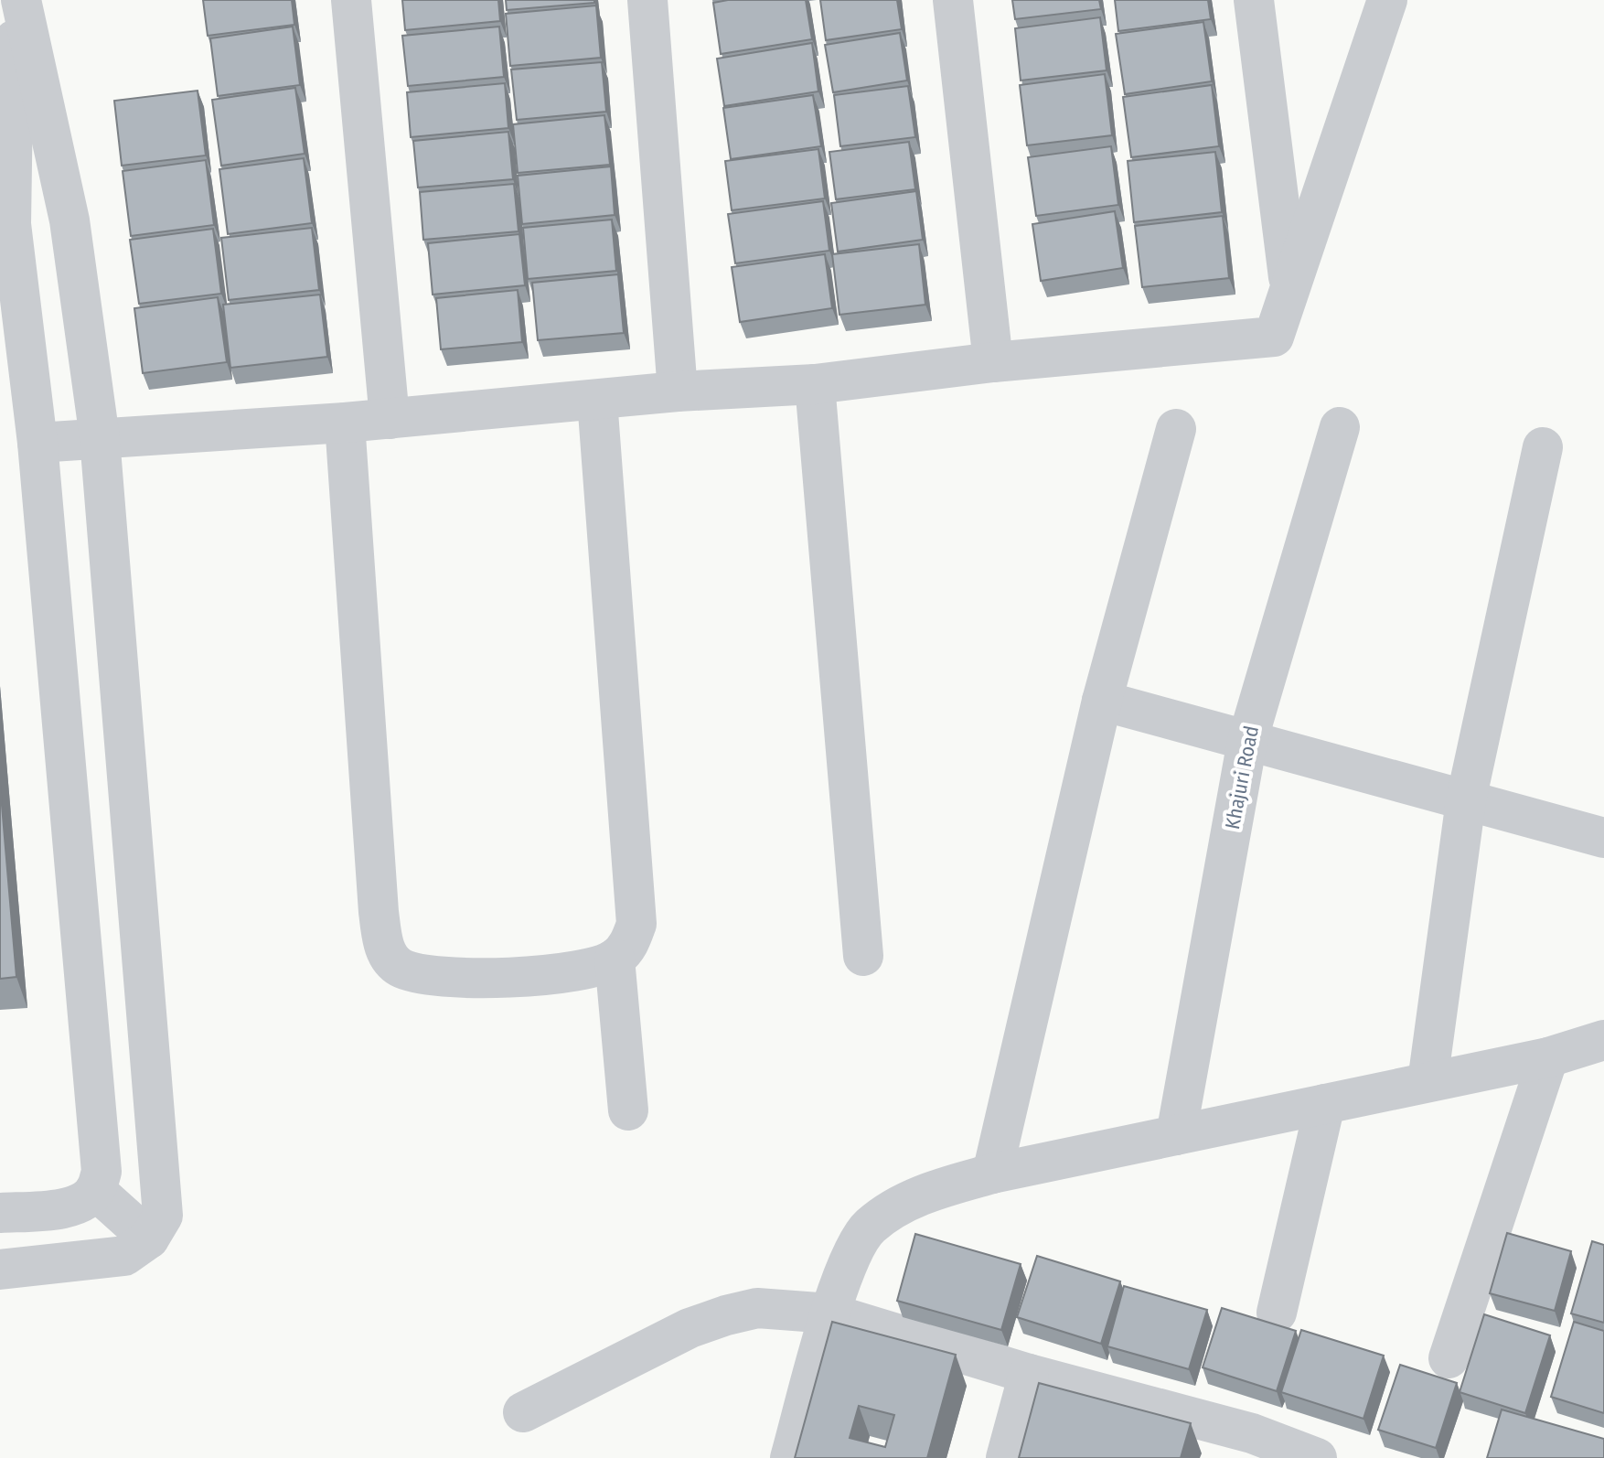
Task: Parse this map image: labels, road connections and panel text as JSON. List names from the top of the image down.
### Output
{
  "streets": {
    "street": ["Khajuri Road"]
  }
}
